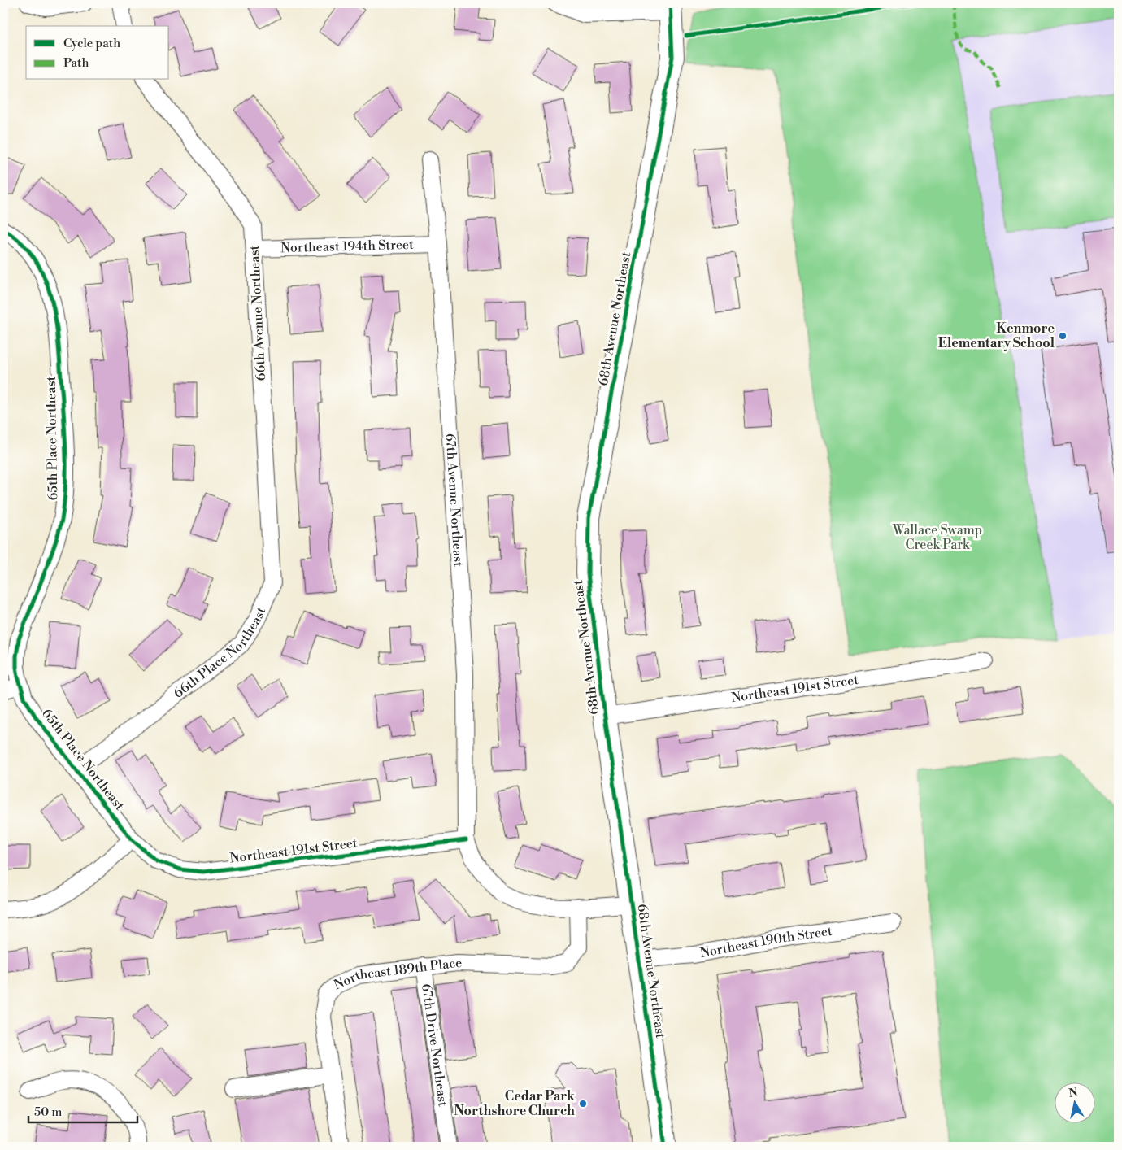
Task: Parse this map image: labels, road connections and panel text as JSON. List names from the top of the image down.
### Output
{
  "streets": {
    "street": [
      "Northeast 194th Street",
      "66th Avenue Northeast",
      "68th Avenue Northeast",
      "65th Place Northeast",
      "67th Avenue Northeast",
      "66th Place Northeast",
      "Northeast 191st Street",
      "Northeast 190th Street",
      "Northeast 189th Place",
      "67th Drive Northeast"
    ]
  },
  "crossings": [
    ["Northeast 194th Street", "66th Avenue Northeast"],
    ["Northeast 194th Street", "67th Avenue Northeast"],
    ["66th Avenue Northeast", "66th Place Northeast"],
    ["68th Avenue Northeast", "Northeast 191st Street"],
    ["68th Avenue Northeast", "Northeast 190th Street"],
    ["65th Place Northeast", "66th Place Northeast"],
    ["65th Place Northeast", "Northeast 191st Street"],
    ["67th Avenue Northeast", "Northeast 191st Street"],
    ["Northeast 189th Place", "67th Drive Northeast"]
  ],
  "parks": ["Wallace Swamp Creek Park"],
  "places": ["Kenmore Elementary School", "Cedar Park Northshore Church"],
  "legend": ["Cycle path", "Path"],
  "scale_bar": "50 m",
  "north": "top"
}
